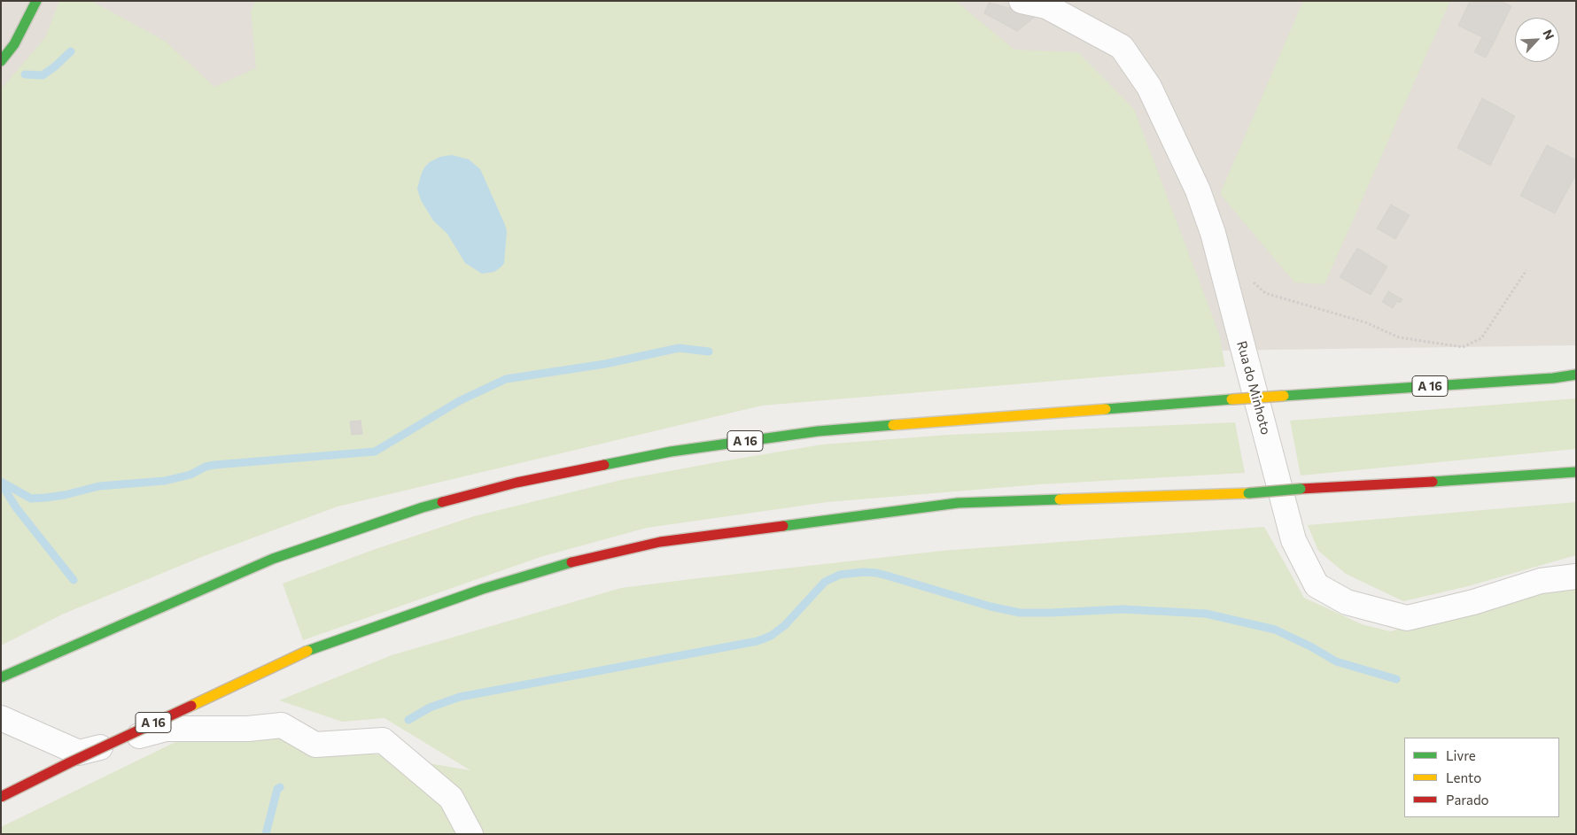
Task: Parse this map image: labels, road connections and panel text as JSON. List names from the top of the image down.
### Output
{
  "streets": {
    "main road": ["A 16"],
    "street": ["Rua do Minhoto"]
  },
  "legend": ["Livre", "Lento", "Parado"],
  "north": "top right"
}
